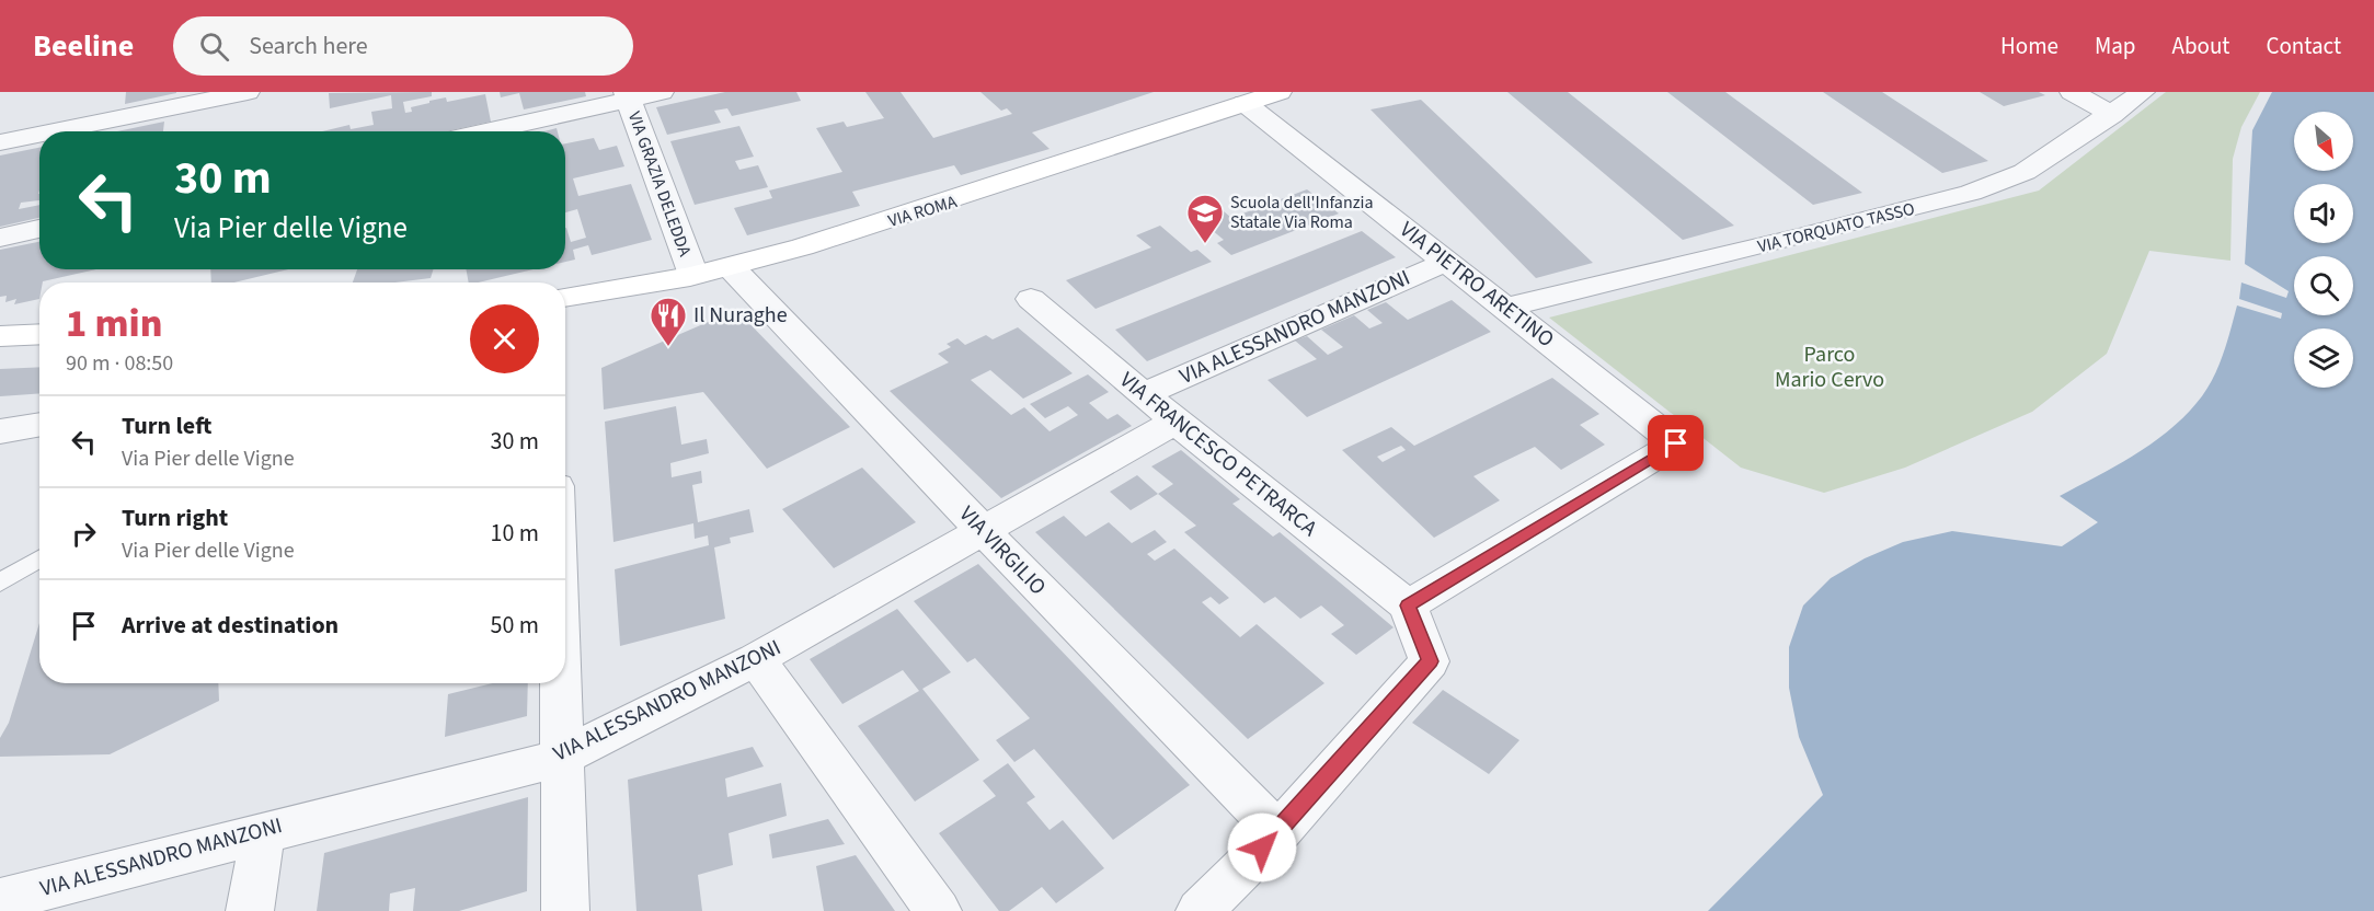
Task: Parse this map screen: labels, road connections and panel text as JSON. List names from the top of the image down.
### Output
{
  "streets": {
    "main road": ["VIA ROMA"],
    "street": [
      "VIA GRAZIA DELEDDA",
      "VIA TORQUATO TASSO",
      "VIA PIETRO ARETINO",
      "VIA ALESSANDRO MANZONI",
      "VIA FRANCESCO PETRARCA",
      "VIA VIRGILIO"
    ]
  },
  "crossings": [
    ["VIA GRAZIA DELEDDA", "VIA ROMA"],
    ["VIA ROMA", "VIA PIETRO ARETINO"],
    ["VIA ROMA", "VIA VIRGILIO"],
    ["VIA TORQUATO TASSO", "VIA PIETRO ARETINO"],
    ["VIA PIETRO ARETINO", "VIA ALESSANDRO MANZONI"],
    ["VIA PIETRO ARETINO", "VIA FRANCESCO PETRARCA"],
    ["VIA ALESSANDRO MANZONI", "VIA FRANCESCO PETRARCA"],
    ["VIA ALESSANDRO MANZONI", "VIA VIRGILIO"]
  ],
  "parks": ["Parco Mario Cervo"],
  "places": {
    "school or university": ["Scuola dell'Infanzia Statale Via Roma"],
    "restaurant": ["Il Nuraghe"]
  },
  "north": "bottom right",
  "page": {
    "header": "Beeline",
    "search": "Search here",
    "nav": [
      "Home",
      "Map",
      "About",
      "Contact"
    ],
    "turn": ["30 m", "Via Pier delle Vigne"],
    "heading": ["1 min", "90 m · 08:50"],
    "list": [
      {
        "name": "Turn left",
        "note": "Via Pier delle Vigne",
        "value": "30 m"
      },
      {
        "name": "Turn right",
        "note": "Via Pier delle Vigne",
        "value": "10 m"
      },
      {
        "name": "Arrive at destination",
        "value": "50 m"
      }
    ]
  }
}
